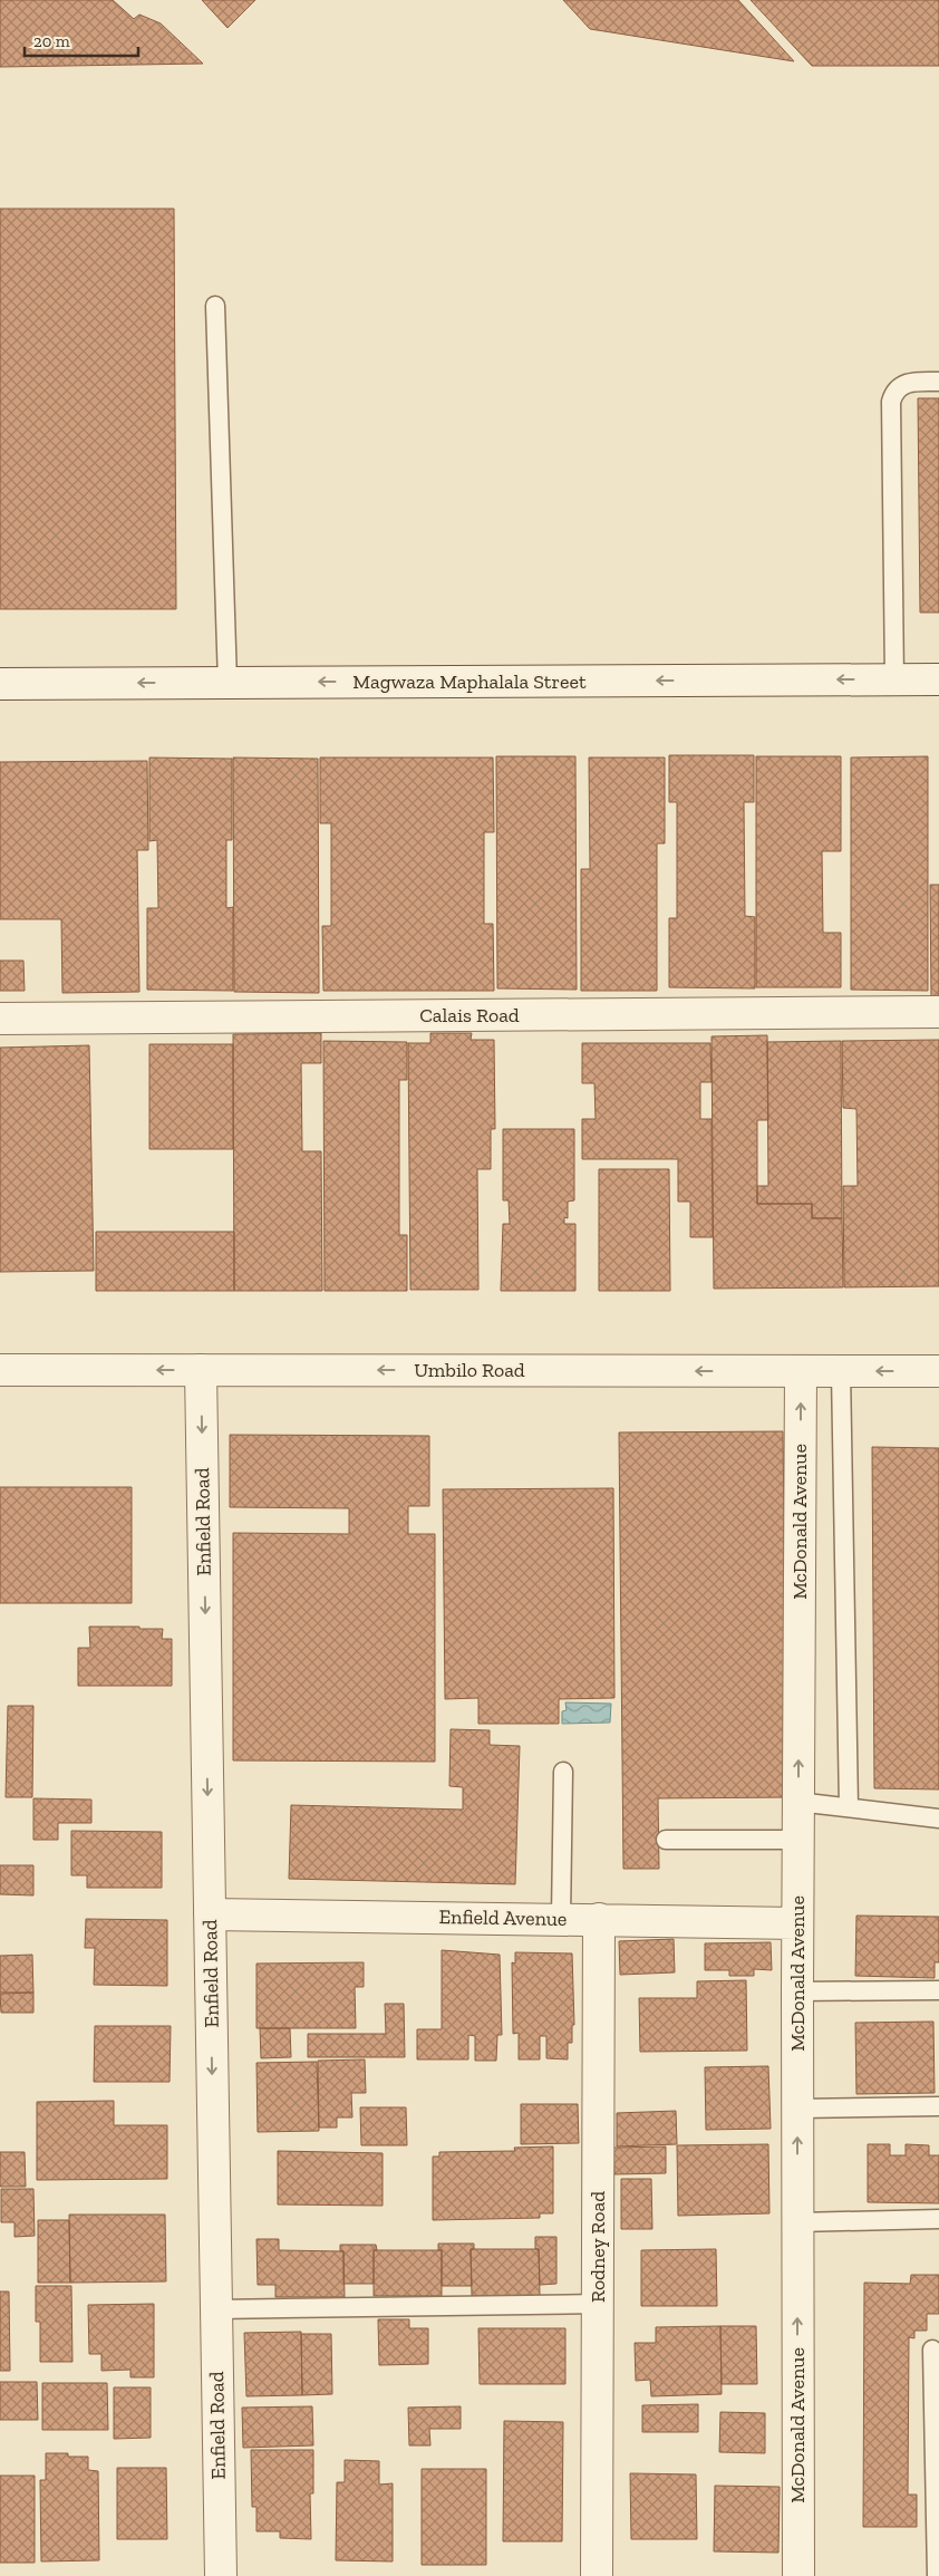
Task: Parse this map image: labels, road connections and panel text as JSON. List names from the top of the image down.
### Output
{
  "streets": {
    "street": [
      "Magwaza Maphalala Street",
      "Calais Road",
      "Umbilo Road",
      "Enfield Road",
      "McDonald Avenue",
      "Enfield Avenue",
      "Rodney Road"
    ]
  },
  "crossings": [
    ["Umbilo Road", "Enfield Road"],
    ["Umbilo Road", "McDonald Avenue"],
    ["Enfield Road", "Enfield Avenue"],
    ["McDonald Avenue", "Enfield Avenue"],
    ["Enfield Avenue", "Rodney Road"]
  ],
  "one_way": [
    "Magwaza Maphalala Street",
    "Umbilo Road",
    "Enfield Road",
    "McDonald Avenue"
  ],
  "scale_bar": "20 m"
}
